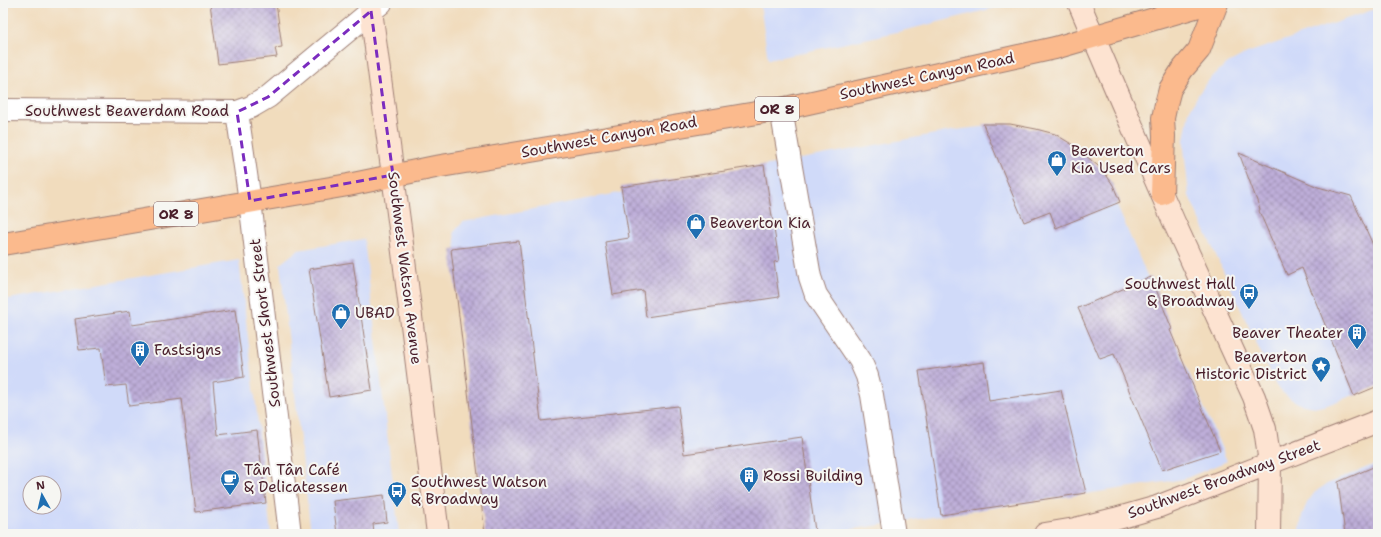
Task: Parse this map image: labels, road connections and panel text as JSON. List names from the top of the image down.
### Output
{
  "streets": {
    "main road": [
      "Southwest Canyon Road",
      "OR 8",
      "Southwest Watson Avenue",
      "Southwest Broadway Street"
    ],
    "street": ["Southwest Beaverdam Road", "Southwest Short Street"]
  },
  "crossings": [
    ["Southwest Canyon Road", "Southwest Watson Avenue"],
    ["Southwest Canyon Road", "Southwest Short Street"],
    ["Southwest Beaverdam Road", "Southwest Watson Avenue"],
    ["Southwest Beaverdam Road", "Southwest Short Street"]
  ],
  "places": {
    "shop": ["Beaverton Kia Used Cars", "Beaverton Kia", "UBAD"],
    "bus stop": ["Southwest Hall & Broadway", "Southwest Watson & Broadway"],
    "building": ["Beaver Theater", "Fastsigns", "Rossi Building"],
    "place": ["Beaverton Historic District"],
    "cafe": ["Tân Tân Café & Delicatessen"]
  },
  "north": "top"
}
